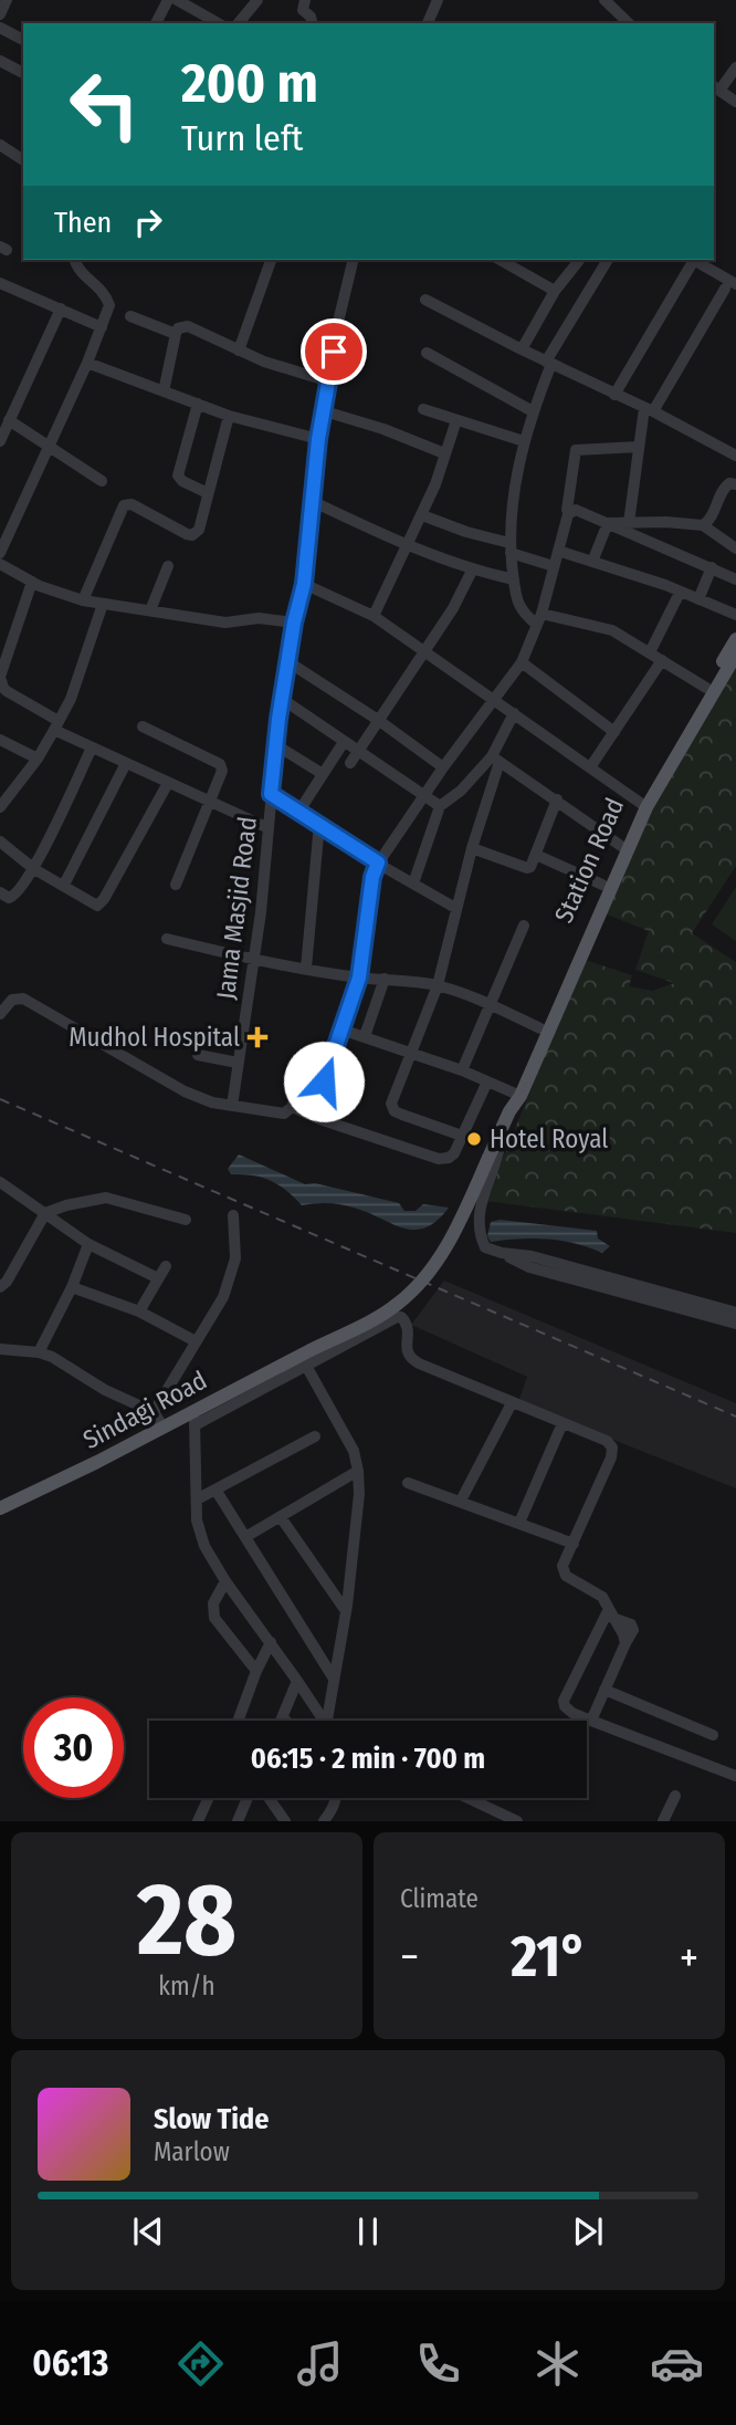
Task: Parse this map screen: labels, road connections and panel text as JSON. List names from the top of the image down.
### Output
{
  "streets": {
    "main road": ["Station Road", "Sindagi Road"],
    "street": ["Jama Masjid Road"]
  },
  "crossings": [
    ["Station Road", "Sindagi Road"]
  ],
  "places": {
    "health": ["Mudhol Hospital"],
    "other": ["Hotel Royal"]
  },
  "page": {
    "turn": ["200 m", "Turn left"],
    "then": "Then",
    "limit": "30",
    "trip": "06:15 · 2 min · 700 m",
    "tile": [
      ["28", "km/h"],
      "Climate"
    ],
    "heat": ["−", "21°", "+"],
    "song": ["Slow Tide", "Marlow"],
    "tabs": "06:13"
  }
}
